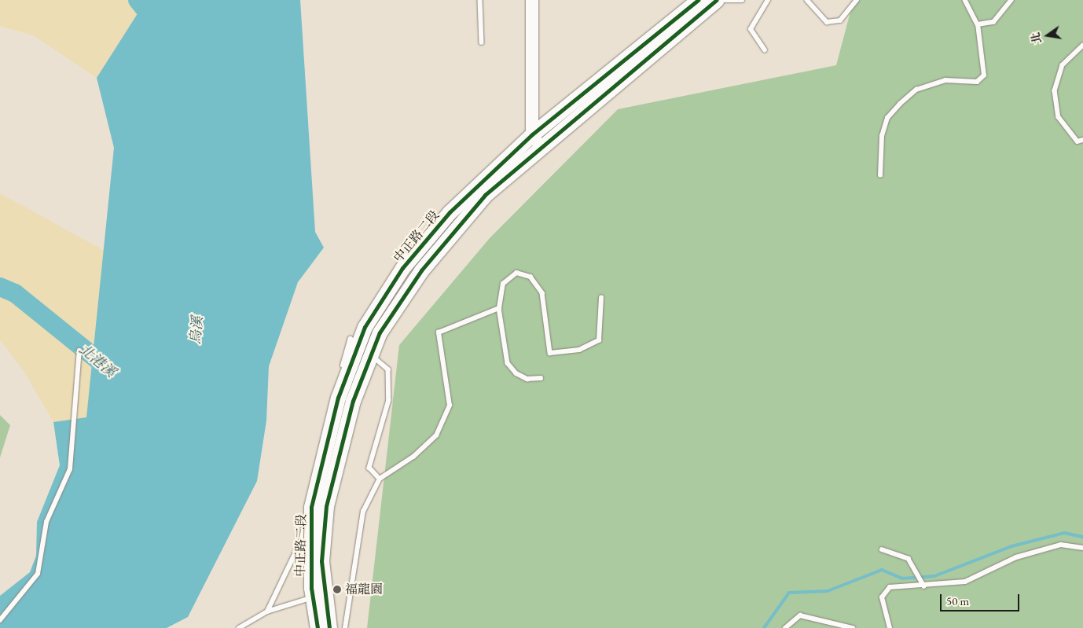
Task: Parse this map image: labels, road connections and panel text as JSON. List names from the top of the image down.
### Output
{
  "streets": {
    "main road": ["中正路二段"]
  },
  "water": ["烏溪", "北港溪"],
  "places": ["福龍園"],
  "scale_bar": "50 m",
  "north": "left"
}
